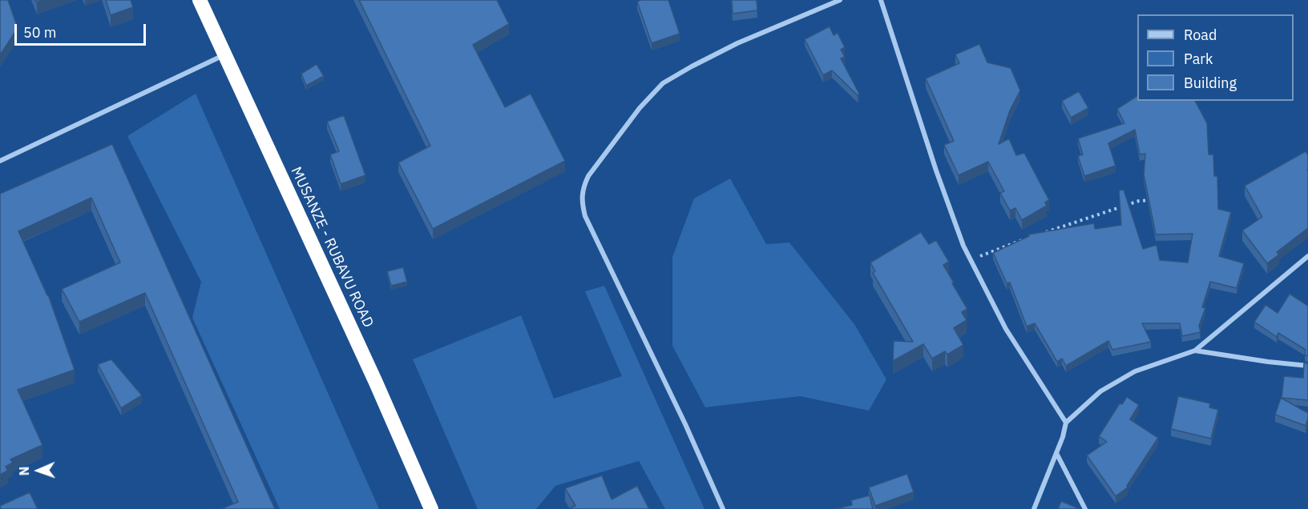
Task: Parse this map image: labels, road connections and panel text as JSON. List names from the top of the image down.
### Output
{
  "streets": {
    "highway": ["MUSANZE - RUBAVU ROAD"]
  },
  "legend": ["Road", "Park", "Building"],
  "scale_bar": "50 m",
  "north": "left"
}
